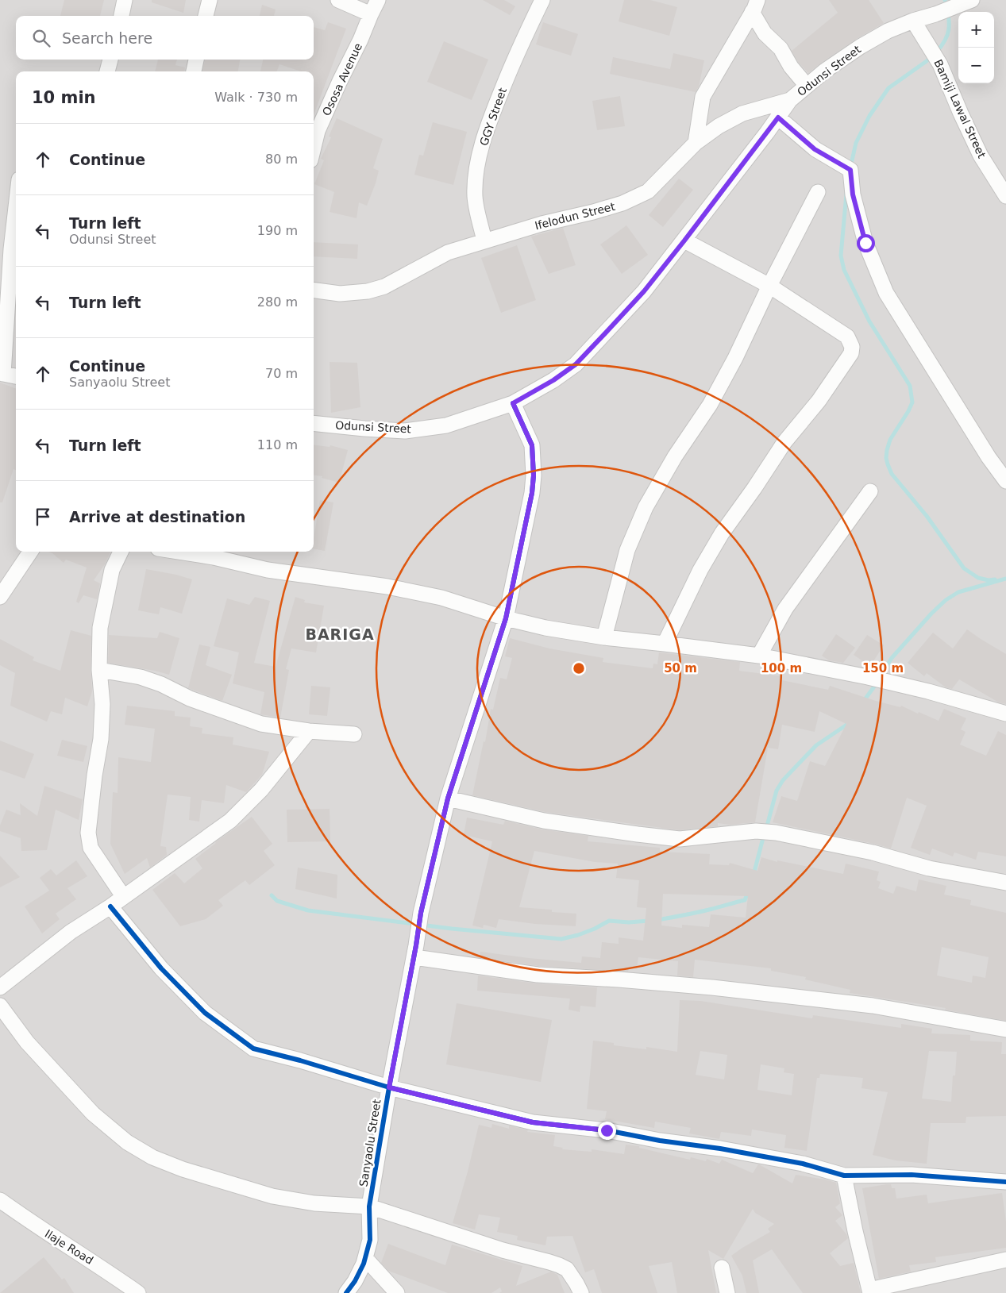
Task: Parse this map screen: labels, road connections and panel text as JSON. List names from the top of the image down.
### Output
{
  "streets": {
    "street": [
      "Odunsi Street",
      "Ososa Avenue",
      "Bamiji Lawal Street",
      "GGY Street",
      "Ifelodun Street",
      "Sanyaolu Street",
      "Ilaje Road"
    ]
  },
  "crossings": [
    ["Odunsi Street", "Bamiji Lawal Street"],
    ["Odunsi Street", "Ifelodun Street"],
    ["Odunsi Street", "Sanyaolu Street"],
    ["GGY Street", "Ifelodun Street"]
  ],
  "districts": ["BARIGA"],
  "page": {
    "map_buttons": ["+", "−"],
    "search": "Search here",
    "heading": ["10 min", "Walk · 730 m"],
    "list": [
      ["Continue", "80 m"],
      ["Turn left", "Odunsi Street", "190 m"],
      ["Turn left", "280 m"],
      ["Continue", "Sanyaolu Street", "70 m"],
      ["Turn left", "110 m"],
      "Arrive at destination"
    ]
  },
  "rings": ["50 m", "100 m", "150 m"]
}
